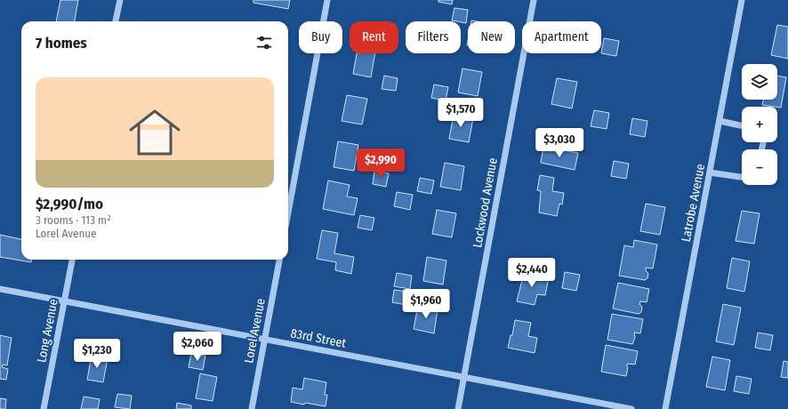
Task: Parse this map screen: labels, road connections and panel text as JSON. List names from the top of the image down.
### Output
{
  "streets": {
    "street": [
      "Lockwood Avenue",
      "Latrobe Avenue",
      "Long Avenue",
      "Lorel Avenue",
      "83rd Street"
    ]
  },
  "crossings": [
    ["Lockwood Avenue", "83rd Street"],
    ["Long Avenue", "83rd Street"],
    ["Lorel Avenue", "83rd Street"]
  ],
  "page": {
    "chip": [
      "Buy",
      "Rent",
      "Filters",
      "New",
      "Apartment"
    ],
    "heading": "7 homes",
    "map_buttons": ["+", "−"],
    "list": [
      {
        "name": "$2,990/mo",
        "note": "3 rooms · 113 m² · Lorel Avenue"
      }
    ],
    "price": [
      "$1,570",
      "$3,030",
      "$2,990",
      "$2,440",
      "$1,960",
      "$2,060",
      "$1,230"
    ]
  }
}
